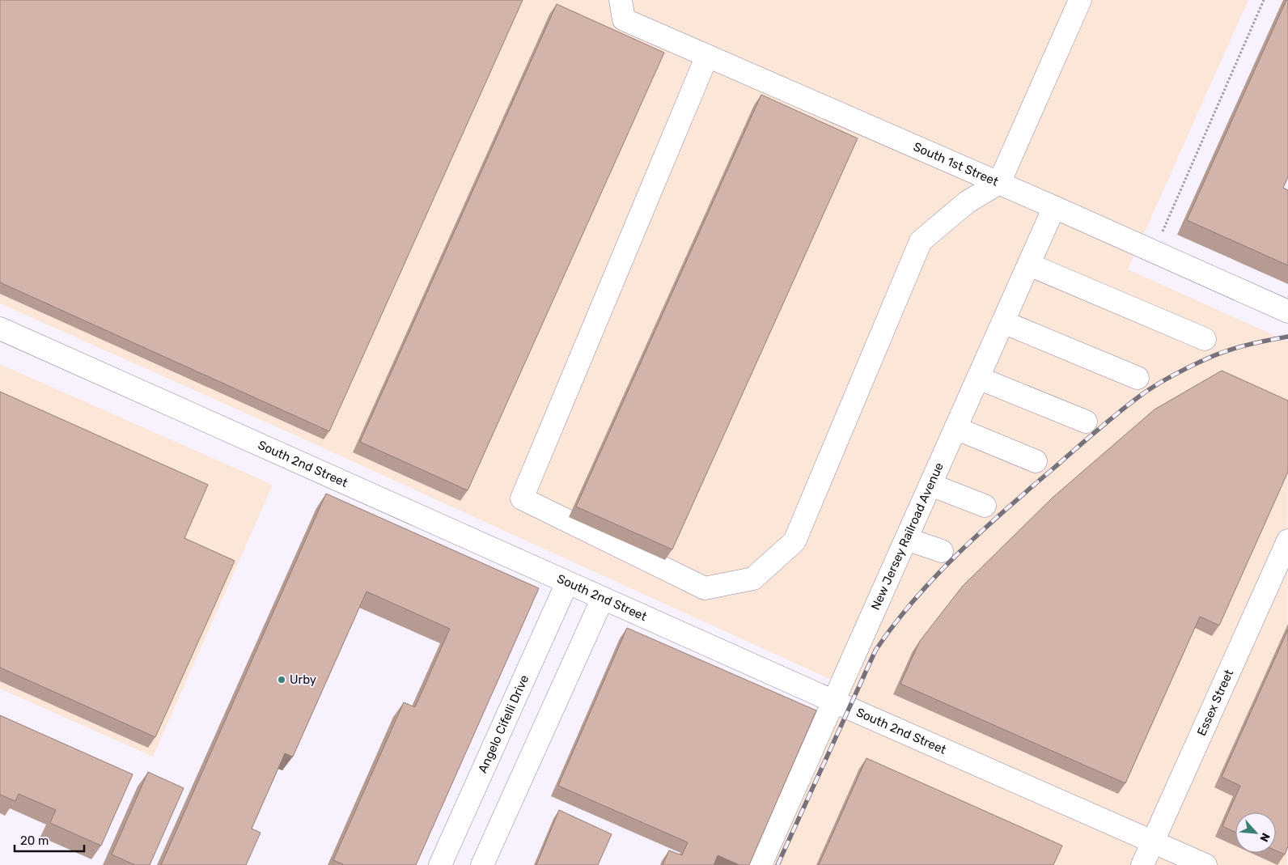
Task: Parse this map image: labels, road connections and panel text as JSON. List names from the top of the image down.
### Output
{
  "streets": {
    "street": [
      "South 1st Street",
      "South 2nd Street",
      "New Jersey Railroad Avenue",
      "Essex Street",
      "Angelo Cifelli Drive"
    ]
  },
  "crossings": [
    ["South 1st Street", "New Jersey Railroad Avenue"],
    ["South 2nd Street", "New Jersey Railroad Avenue"],
    ["South 2nd Street", "Essex Street"],
    ["South 2nd Street", "Angelo Cifelli Drive"]
  ],
  "places": ["Urby"],
  "scale_bar": "20 m",
  "north": "bottom right"
}
